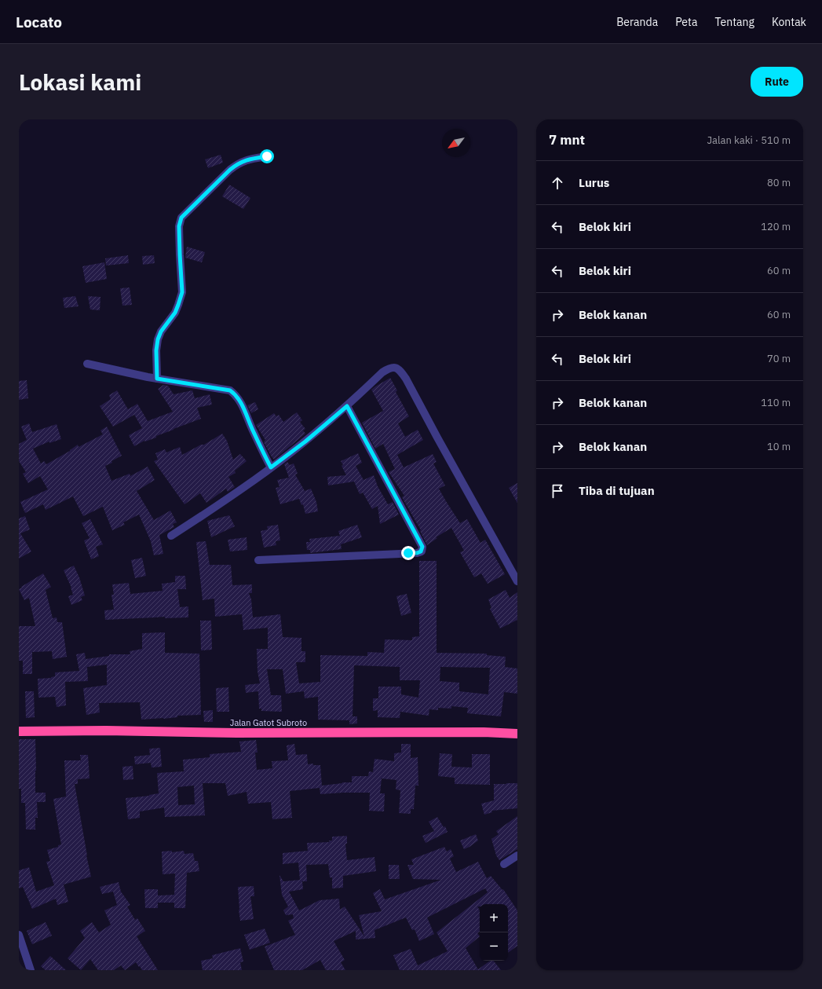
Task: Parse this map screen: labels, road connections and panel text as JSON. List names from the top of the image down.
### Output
{
  "streets": {
    "highway": ["Jalan Gatot Subroto"]
  },
  "north": "bottom left",
  "page": {
    "header": "Locato",
    "nav": [
      "Beranda",
      "Peta",
      "Tentang",
      "Kontak"
    ],
    "buttons": "Rute",
    "title": "Lokasi kami",
    "heading": ["7 mnt", "Jalan kaki · 510 m"],
    "list": [
      ["Lurus", "80 m"],
      ["Belok kiri", "120 m"],
      ["Belok kiri", "60 m"],
      ["Belok kanan", "60 m"],
      ["Belok kiri", "70 m"],
      ["Belok kanan", "110 m"],
      ["Belok kanan", "10 m"],
      "Tiba di tujuan"
    ],
    "map_buttons": ["+", "−"]
  }
}
